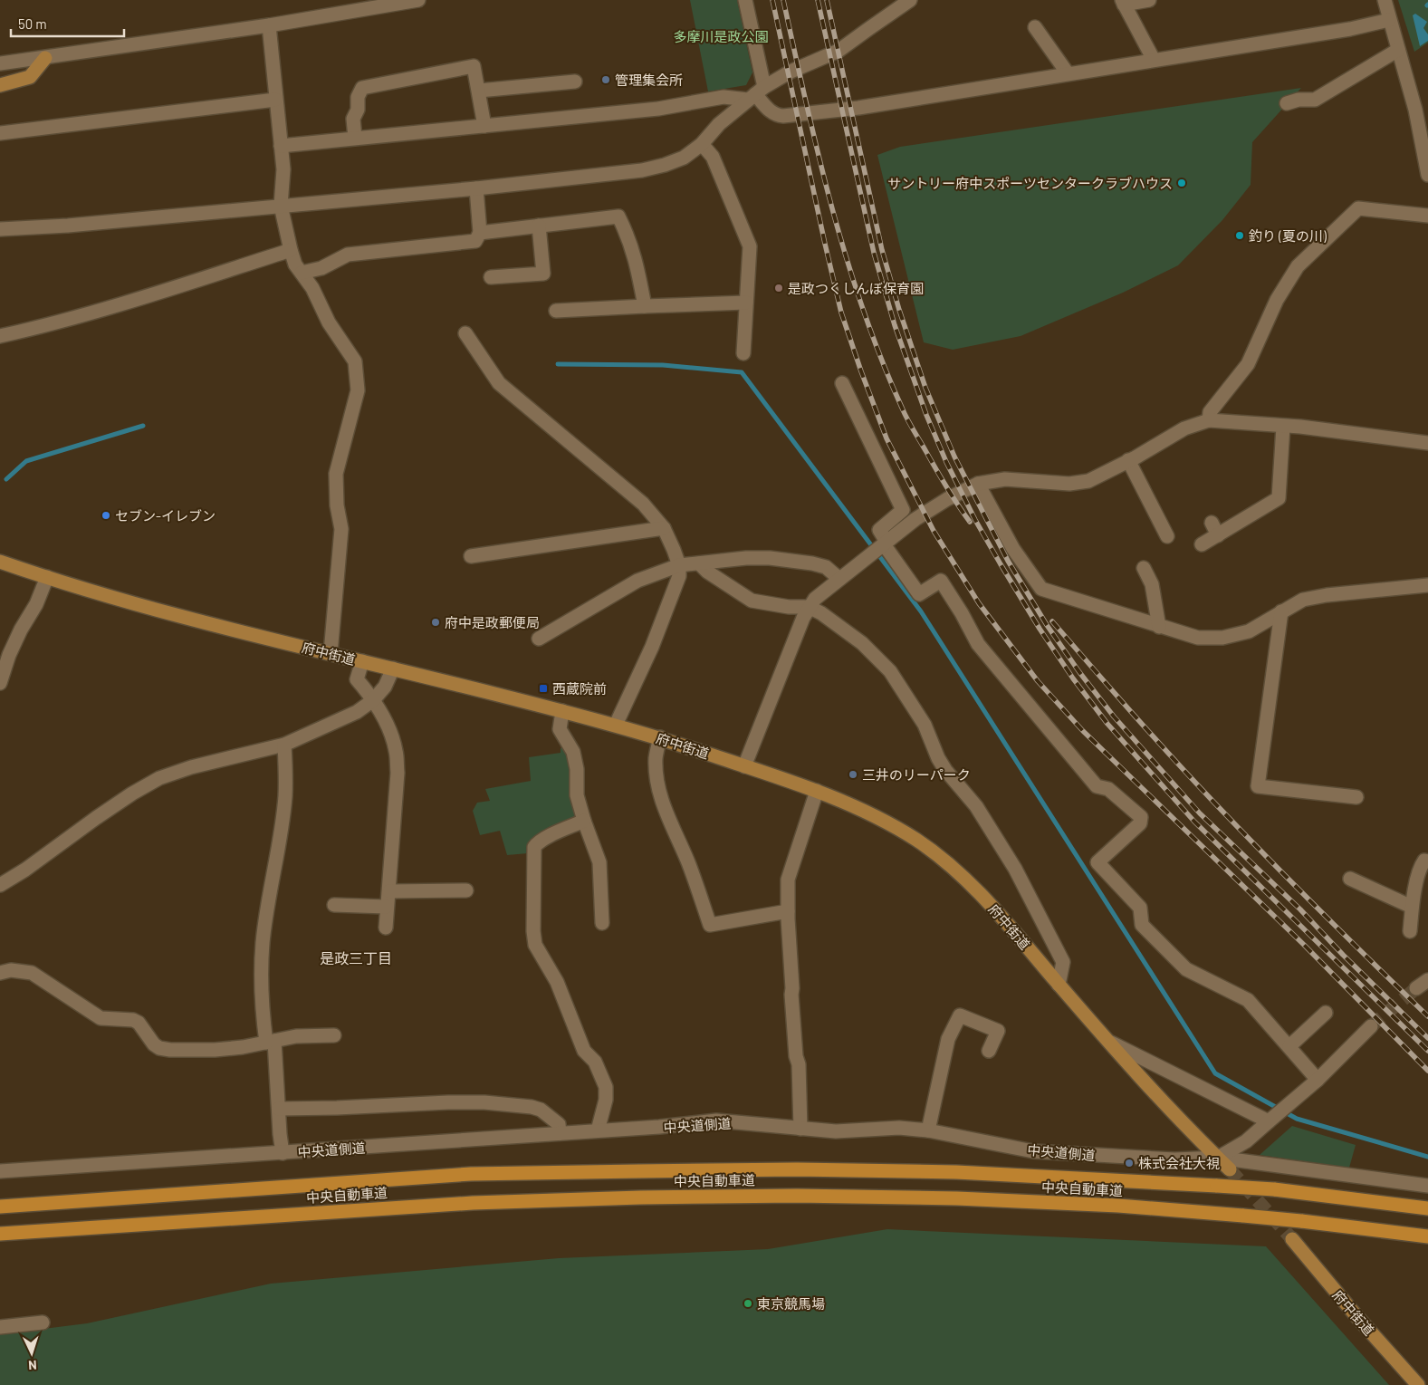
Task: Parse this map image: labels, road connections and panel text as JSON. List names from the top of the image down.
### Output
{
  "streets": {
    "highway": ["中央自動車道"],
    "main road": ["府中街道"],
    "street": ["中央道側道"]
  },
  "crossings": [
    ["府中街道", "中央道側道"]
  ],
  "districts": ["是政三丁目"],
  "parks": ["多摩川是政公園"],
  "places": {
    "other": [
      "管理集会所",
      "サントリー府中スポーツセンタークラブハウス",
      "釣り (夏の川)",
      "是政つくしんぼ保育園",
      "セブン-イレブン",
      "府中是政郵便局",
      "三井のリーパーク",
      "株式会社大視",
      "東京競馬場"
    ],
    "transit": ["西蔵院前"]
  },
  "scale_bar": "50 m",
  "north": "bottom"
}
